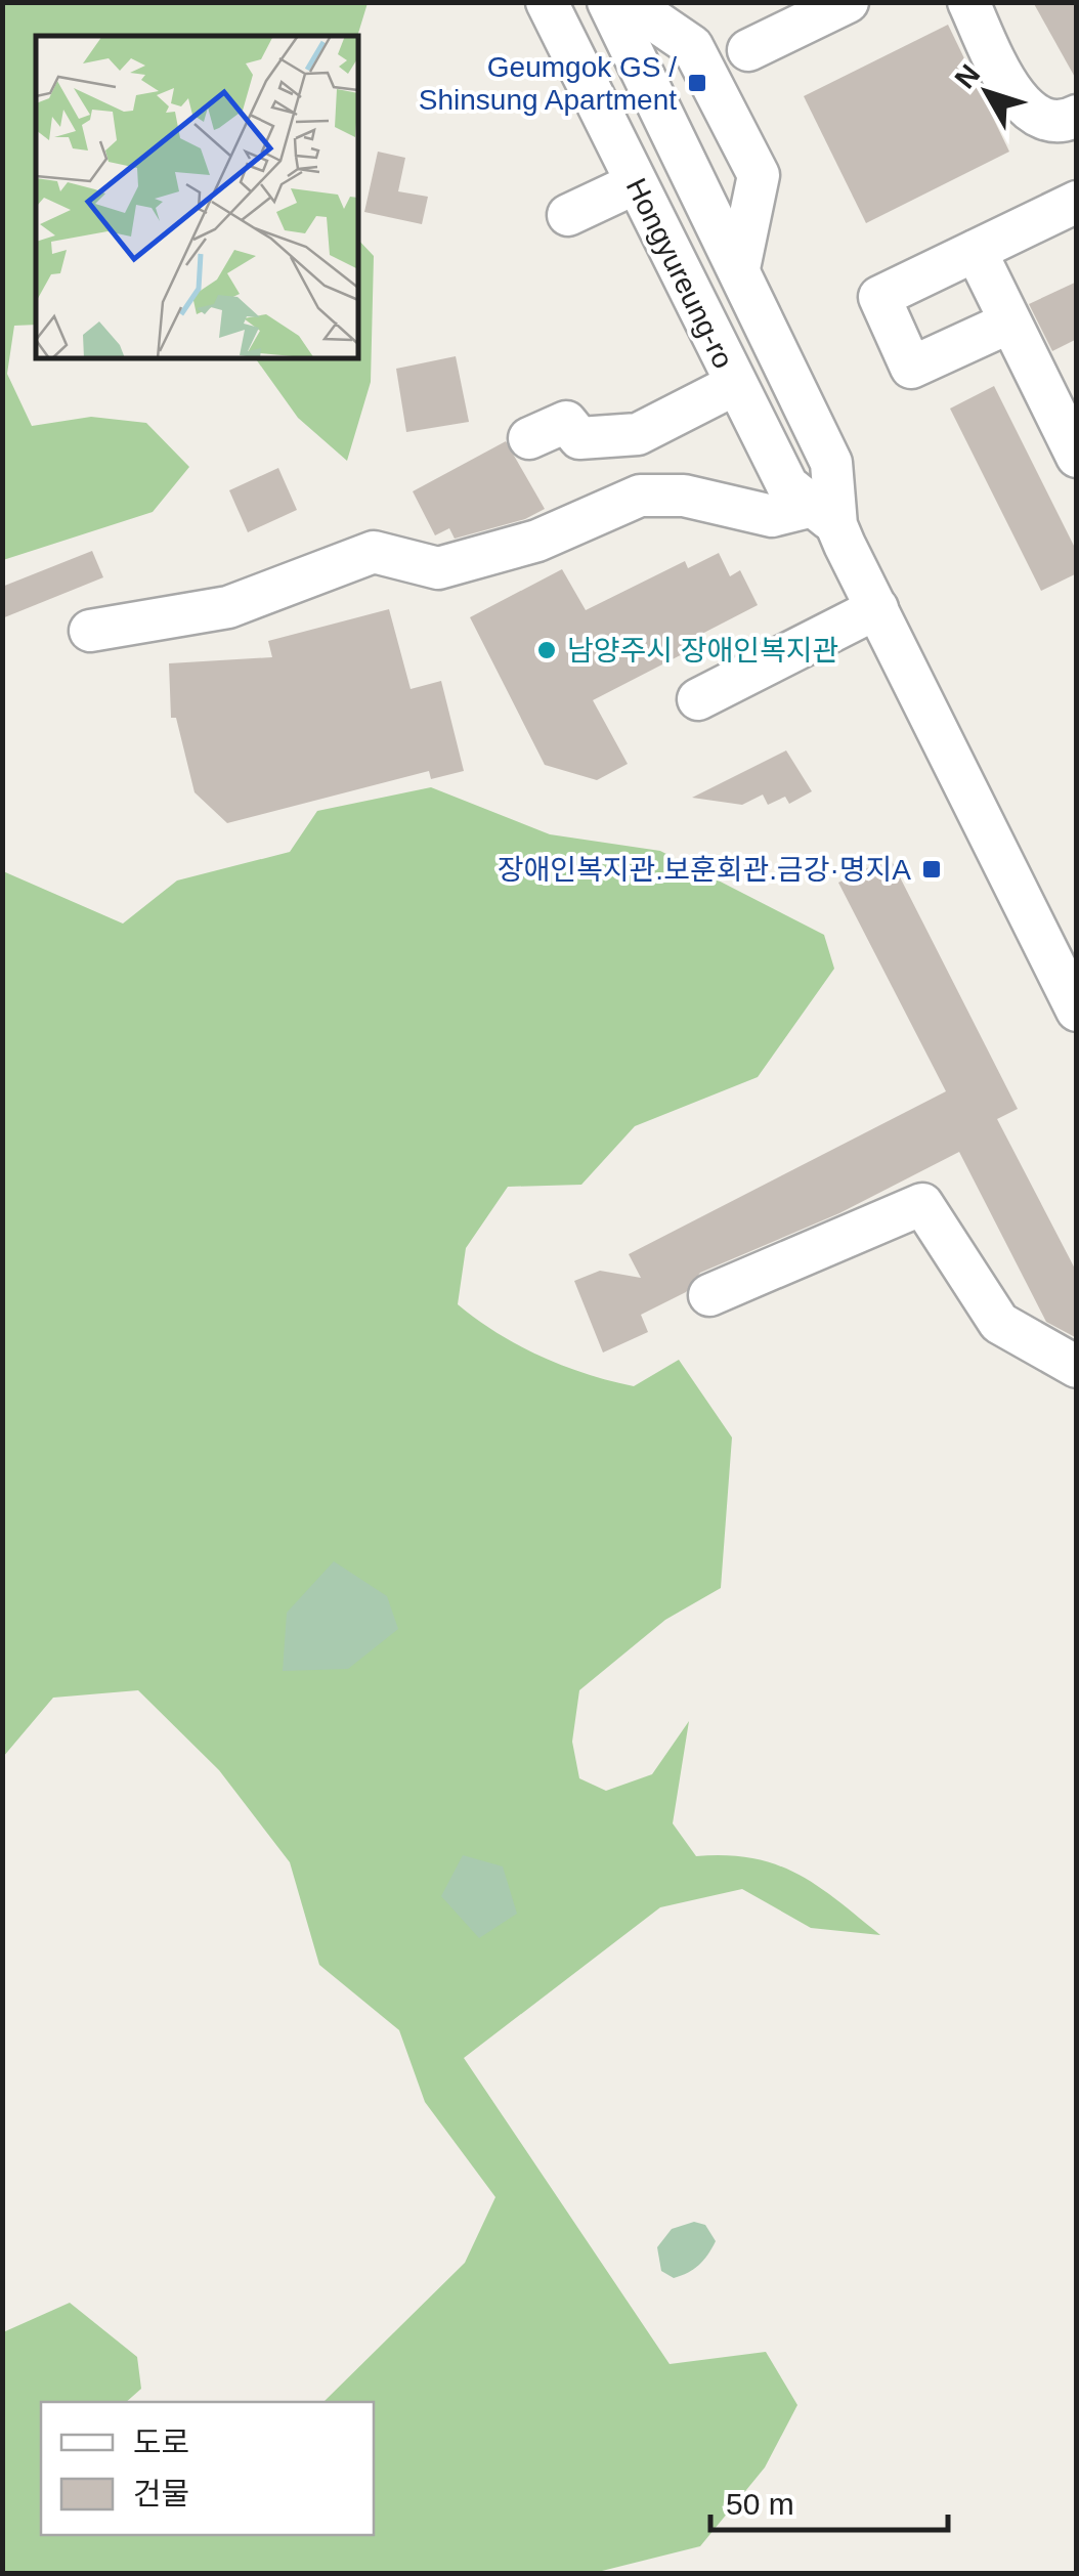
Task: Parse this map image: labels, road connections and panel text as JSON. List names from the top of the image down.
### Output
{
  "streets": {
    "street": ["Hongyureung-ro"]
  },
  "places": {
    "transit": ["Geumgok GS / Shinsung Apartment", "장애인복지관.보훈회관.금강·명지A"],
    "other": ["남양주시 장애인복지관"]
  },
  "legend": ["도로", "건물"],
  "scale_bar": "50 m",
  "north": "top left"
}
